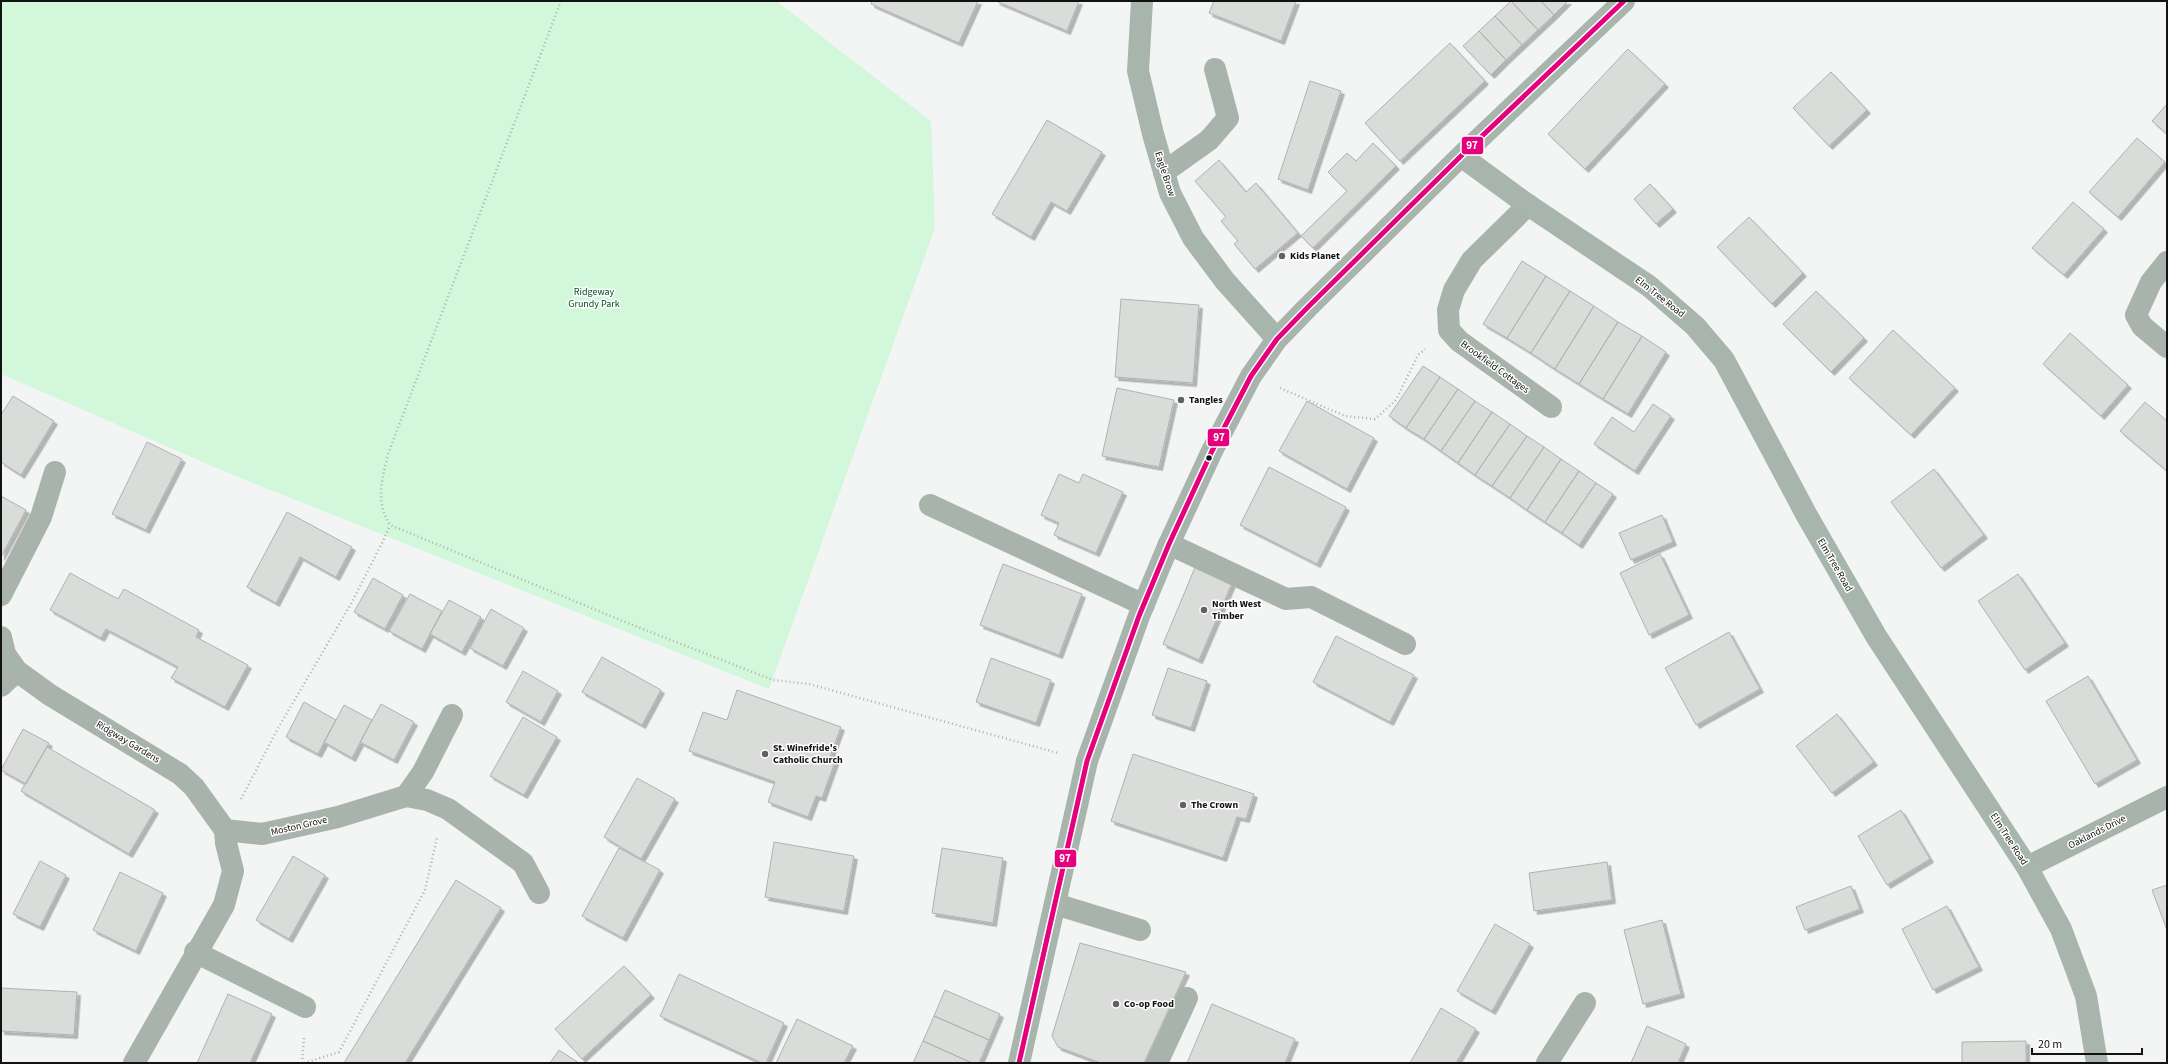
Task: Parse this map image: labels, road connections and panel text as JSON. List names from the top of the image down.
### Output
{
  "streets": {
    "main road": ["Eagle Brow", "Elm Tree Road"],
    "street": [
      "Brookfield Cottages",
      "Ridgway Gardens",
      "Moston Grove",
      "Oaklands Drive"
    ]
  },
  "crossings": [
    ["Elm Tree Road", "Oaklands Drive"],
    ["Ridgway Gardens", "Moston Grove"]
  ],
  "parks": ["Ridgeway Grundy Park"],
  "places": [
    "Kids Planet",
    "Tangles",
    "North West Timber",
    "St. Winefride's Catholic Church",
    "The Crown",
    "Co-op Food"
  ],
  "lines": ["transit line 97"],
  "scale_bar": "20 m"
}
